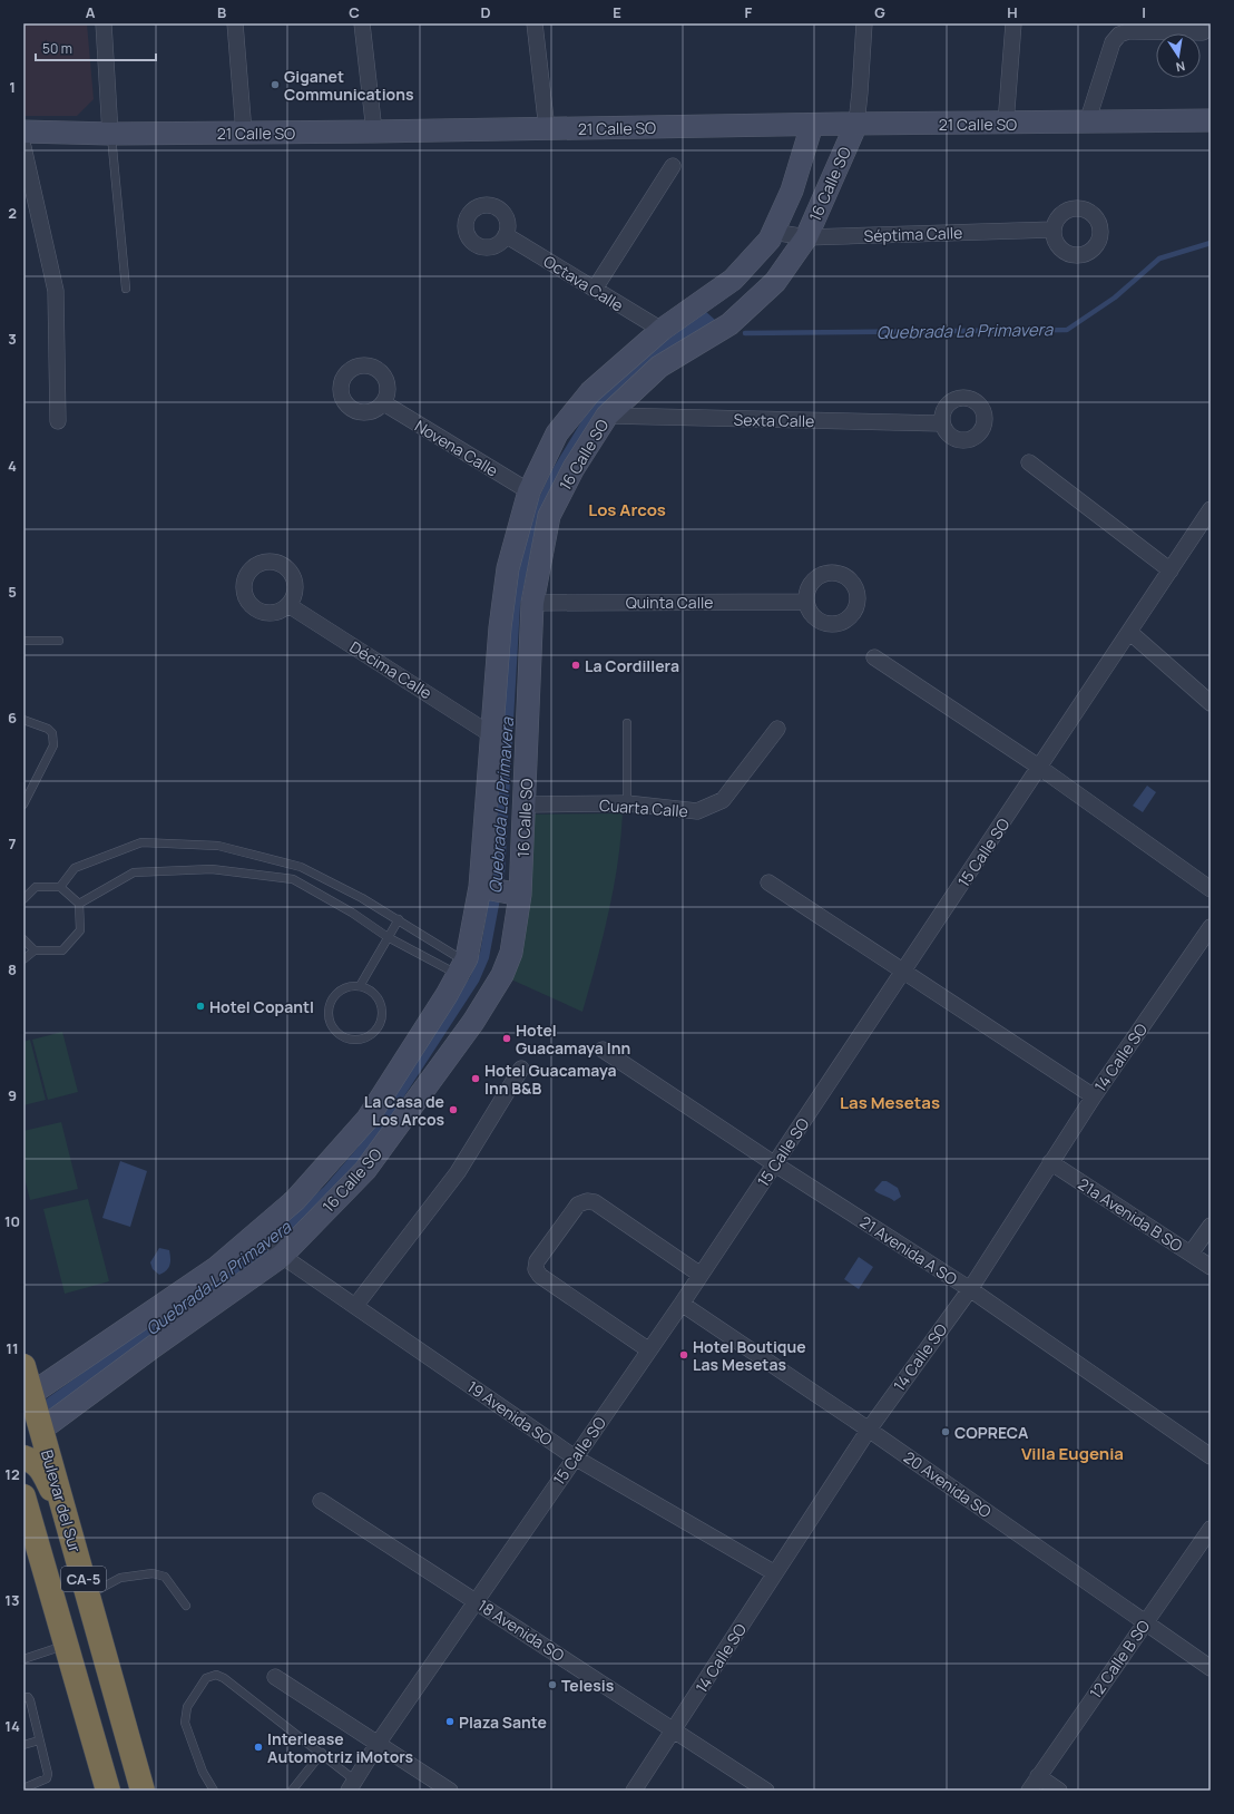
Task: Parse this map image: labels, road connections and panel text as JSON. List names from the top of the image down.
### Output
{
  "streets": {
    "highway": ["Bulevar del Sur", "CA-5"],
    "street": [
      "21 Calle SO",
      "16 Calle SO",
      "Séptima Calle",
      "Octava Calle",
      "Sexta Calle",
      "Novena Calle",
      "Quinta Calle",
      "Décima Calle",
      "Cuarta Calle",
      "15 Calle SO",
      "14 Calle SO",
      "21a Avenida B SO",
      "21 Avenida A SO",
      "19 Avenida SO",
      "20 Avenida SO",
      "18 Avenida SO",
      "12 Calle B SO"
    ]
  },
  "crossings": [
    ["21 Calle SO", "16 Calle SO"],
    ["16 Calle SO", "Séptima Calle"],
    ["16 Calle SO", "Octava Calle"],
    ["16 Calle SO", "Sexta Calle"],
    ["16 Calle SO", "Novena Calle"],
    ["16 Calle SO", "Quinta Calle"],
    ["16 Calle SO", "Décima Calle"],
    ["16 Calle SO", "Cuarta Calle"],
    ["16 Calle SO", "19 Avenida SO"],
    ["16 Calle SO", "Bulevar del Sur"],
    ["15 Calle SO", "21 Avenida A SO"],
    ["15 Calle SO", "19 Avenida SO"],
    ["15 Calle SO", "20 Avenida SO"],
    ["15 Calle SO", "18 Avenida SO"],
    ["14 Calle SO", "21a Avenida B SO"],
    ["14 Calle SO", "21 Avenida A SO"],
    ["14 Calle SO", "19 Avenida SO"],
    ["14 Calle SO", "20 Avenida SO"],
    ["14 Calle SO", "18 Avenida SO"],
    ["20 Avenida SO", "12 Calle B SO"]
  ],
  "districts": ["Los Arcos", "Las Mesetas", "Villa Eugenia"],
  "water": ["Quebrada La Primavera"],
  "places": [
    "Giganet Communications",
    "La Cordillera",
    "Hotel Copantl",
    "Hotel Guacamaya Inn",
    "Hotel Guacamaya Inn B&B",
    "La Casa de Los Arcos",
    "Hotel Boutique Las Mesetas",
    "COPRECA",
    "Telesis",
    "Plaza Sante",
    "Interlease Automotriz iMotors"
  ],
  "scale_bar": "50 m",
  "north": "bottom",
  "grid": {
    "columns": [
      "A",
      "B",
      "C",
      "D",
      "E",
      "F",
      "G",
      "H",
      "I"
    ],
    "rows": [
      "1",
      "2",
      "3",
      "4",
      "5",
      "6",
      "7",
      "8",
      "9",
      "10",
      "11",
      "12",
      "13",
      "14"
    ]
  }
}
